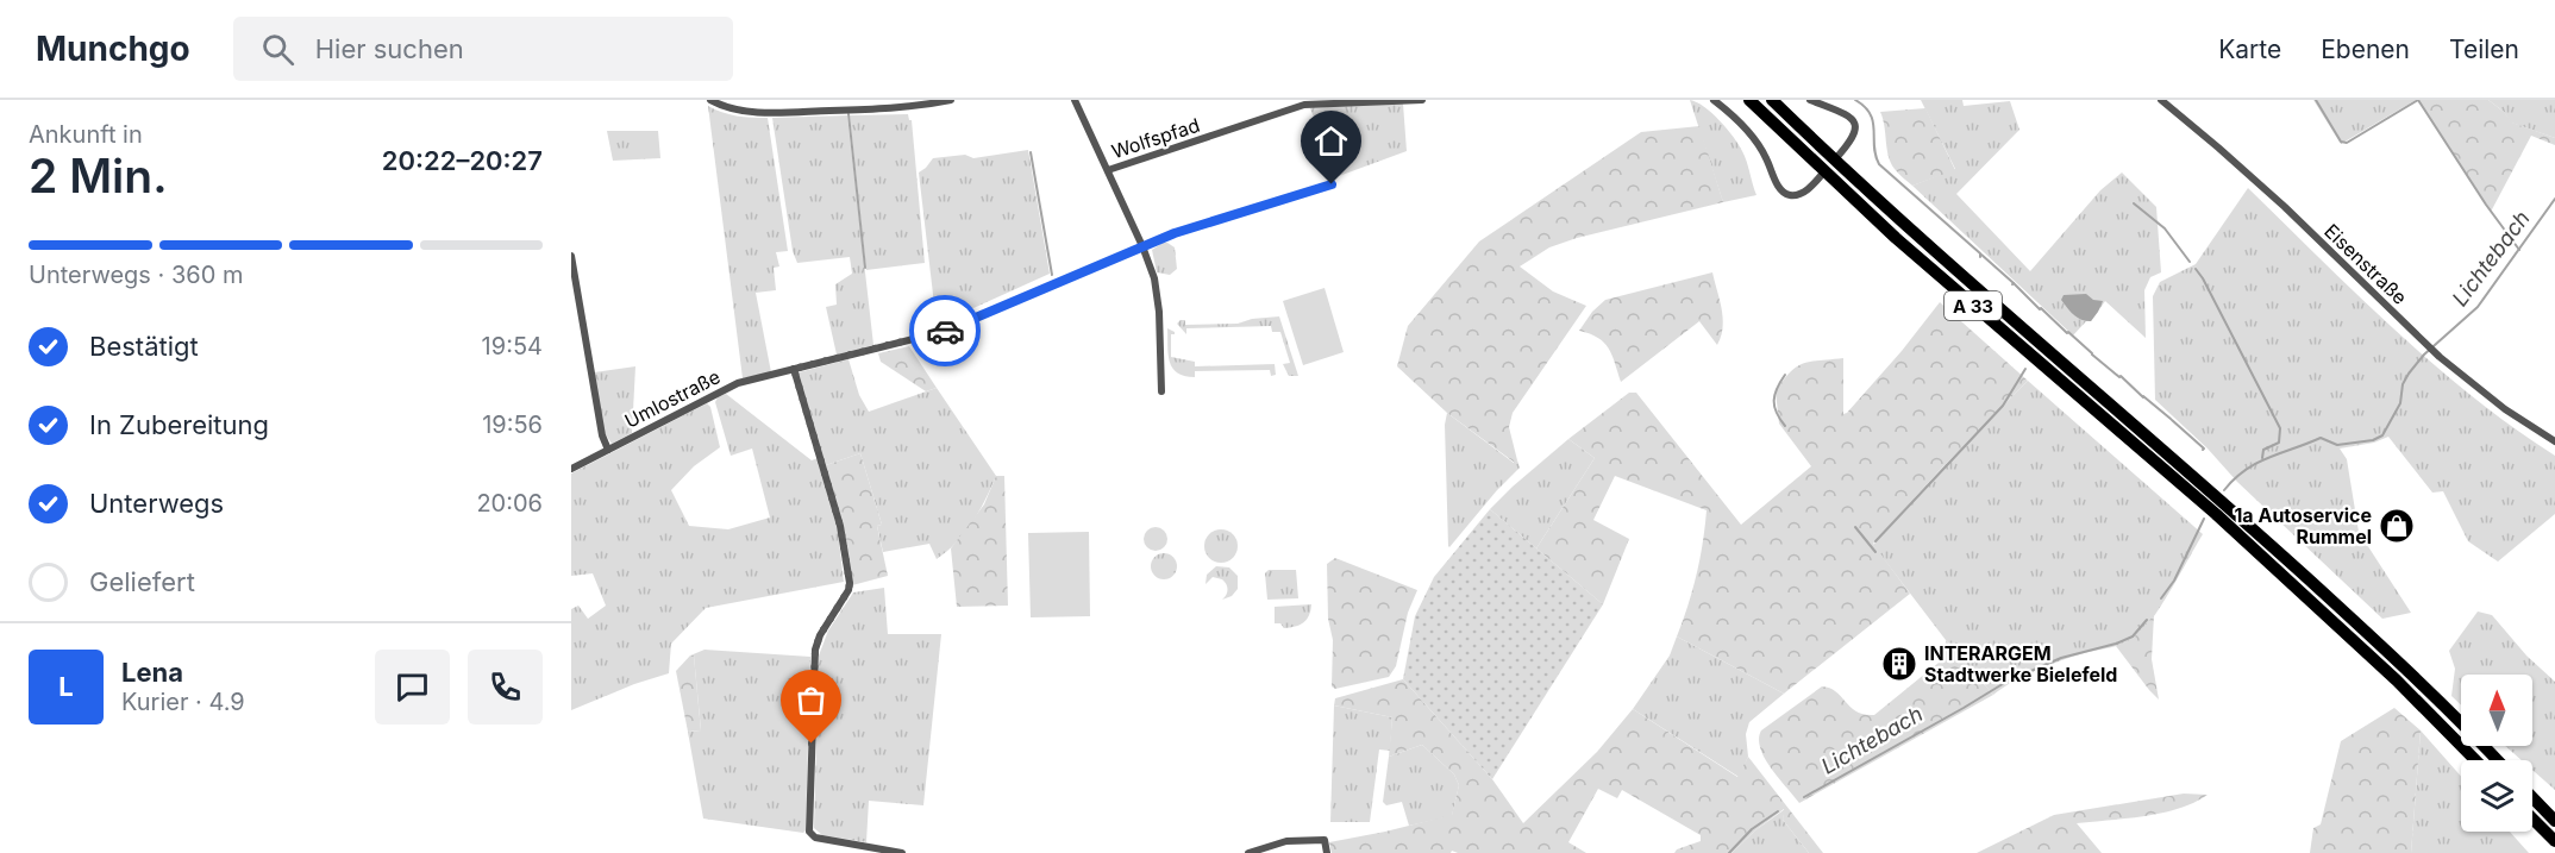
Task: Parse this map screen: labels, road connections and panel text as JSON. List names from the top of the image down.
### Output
{
  "streets": {
    "highway": ["A 33"],
    "street": ["Wolfspfad", "Eisenstraße", "Umlostraße"]
  },
  "water": ["Lichtebach"],
  "places": {
    "shop": ["1a Autoservice Rummel"],
    "building": ["INTERARGEM Stadtwerke Bielefeld"]
  },
  "north": "top",
  "page": {
    "header": "Munchgo",
    "search": "Hier suchen",
    "nav": ["Karte", "Ebenen", "Teilen"],
    "heading": ["2 Min.", "Ankunft in", "20:22–20:27"],
    "panel": ["Lena", "Kurier · 4.9"],
    "bar": "Unterwegs · 360 m",
    "list": [
      ["Bestätigt", "19:54"],
      ["In Zubereitung", "19:56"],
      ["Unterwegs", "20:06"],
      "Geliefert"
    ],
    "round": "L"
  }
}
